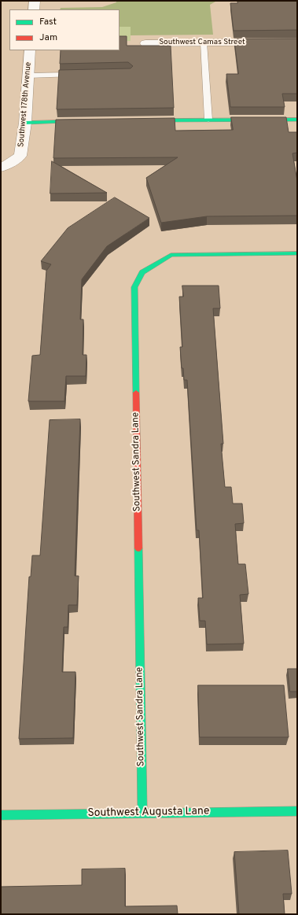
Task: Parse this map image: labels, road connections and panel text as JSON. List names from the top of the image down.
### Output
{
  "streets": {
    "street": [
      "Southwest Camas Street",
      "Southwest 178th Avenue",
      "Southwest Sandra Lane",
      "Southwest Augusta Lane"
    ]
  },
  "crossings": [
    ["Southwest Sandra Lane", "Southwest Augusta Lane"]
  ],
  "legend": ["Fast", "Jam"]
}
